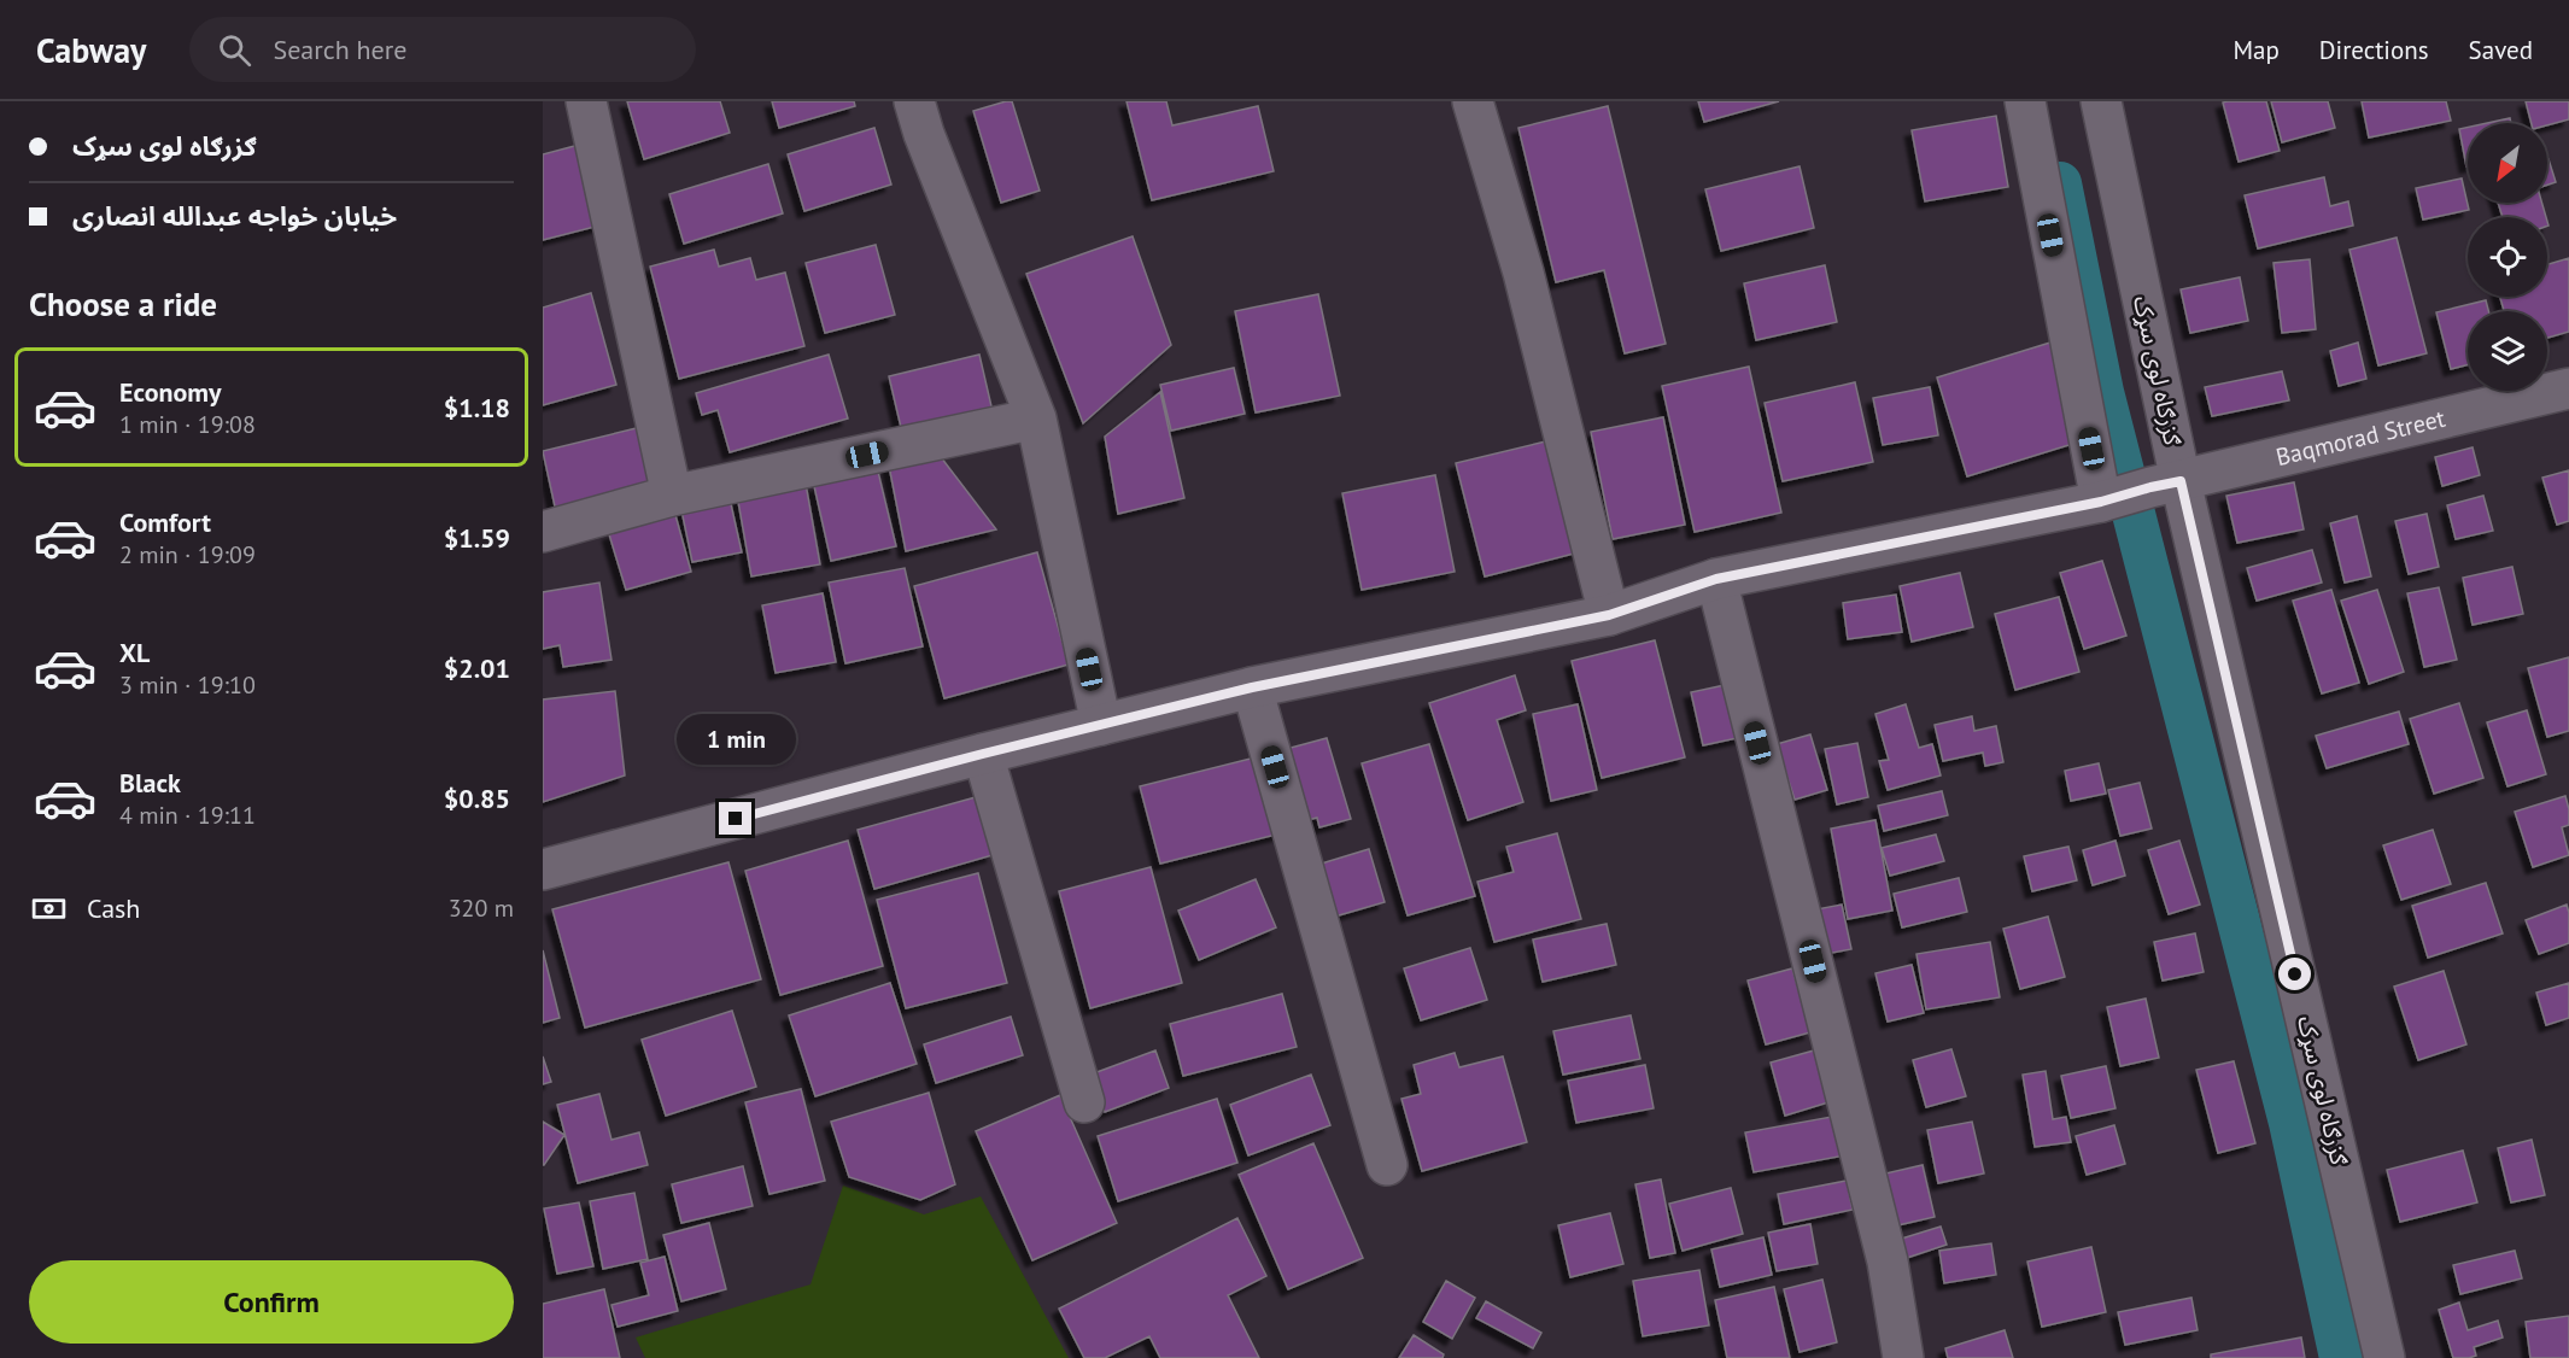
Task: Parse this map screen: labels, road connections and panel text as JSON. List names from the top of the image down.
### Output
{
  "streets": {
    "street": ["ګزرګاه لوی سړک", "Baqmorad Street"]
  },
  "crossings": [
    ["ګزرګاه لوی سړک", "Baqmorad Street"]
  ],
  "north": "bottom left",
  "page": {
    "header": "Cabway",
    "search": "Search here",
    "nav": ["Map", "Directions", "Saved"],
    "banner": ["ګزرګاه لوی سړک", "خیابان خواجه عبدالله انصاری"],
    "heading": "Choose a ride",
    "list": [
      {
        "name": "Economy",
        "note": "1 min · 19:08",
        "value": "$1.18"
      },
      {
        "name": "Comfort",
        "note": "2 min · 19:09",
        "value": "$1.59"
      },
      {
        "name": "XL",
        "note": "3 min · 19:10",
        "value": "$2.01"
      },
      {
        "name": "Black",
        "note": "4 min · 19:11",
        "value": "$0.85"
      }
    ],
    "bubble": "1 min",
    "pay": ["Cash", "320 m"],
    "buttons": "Confirm"
  }
}
